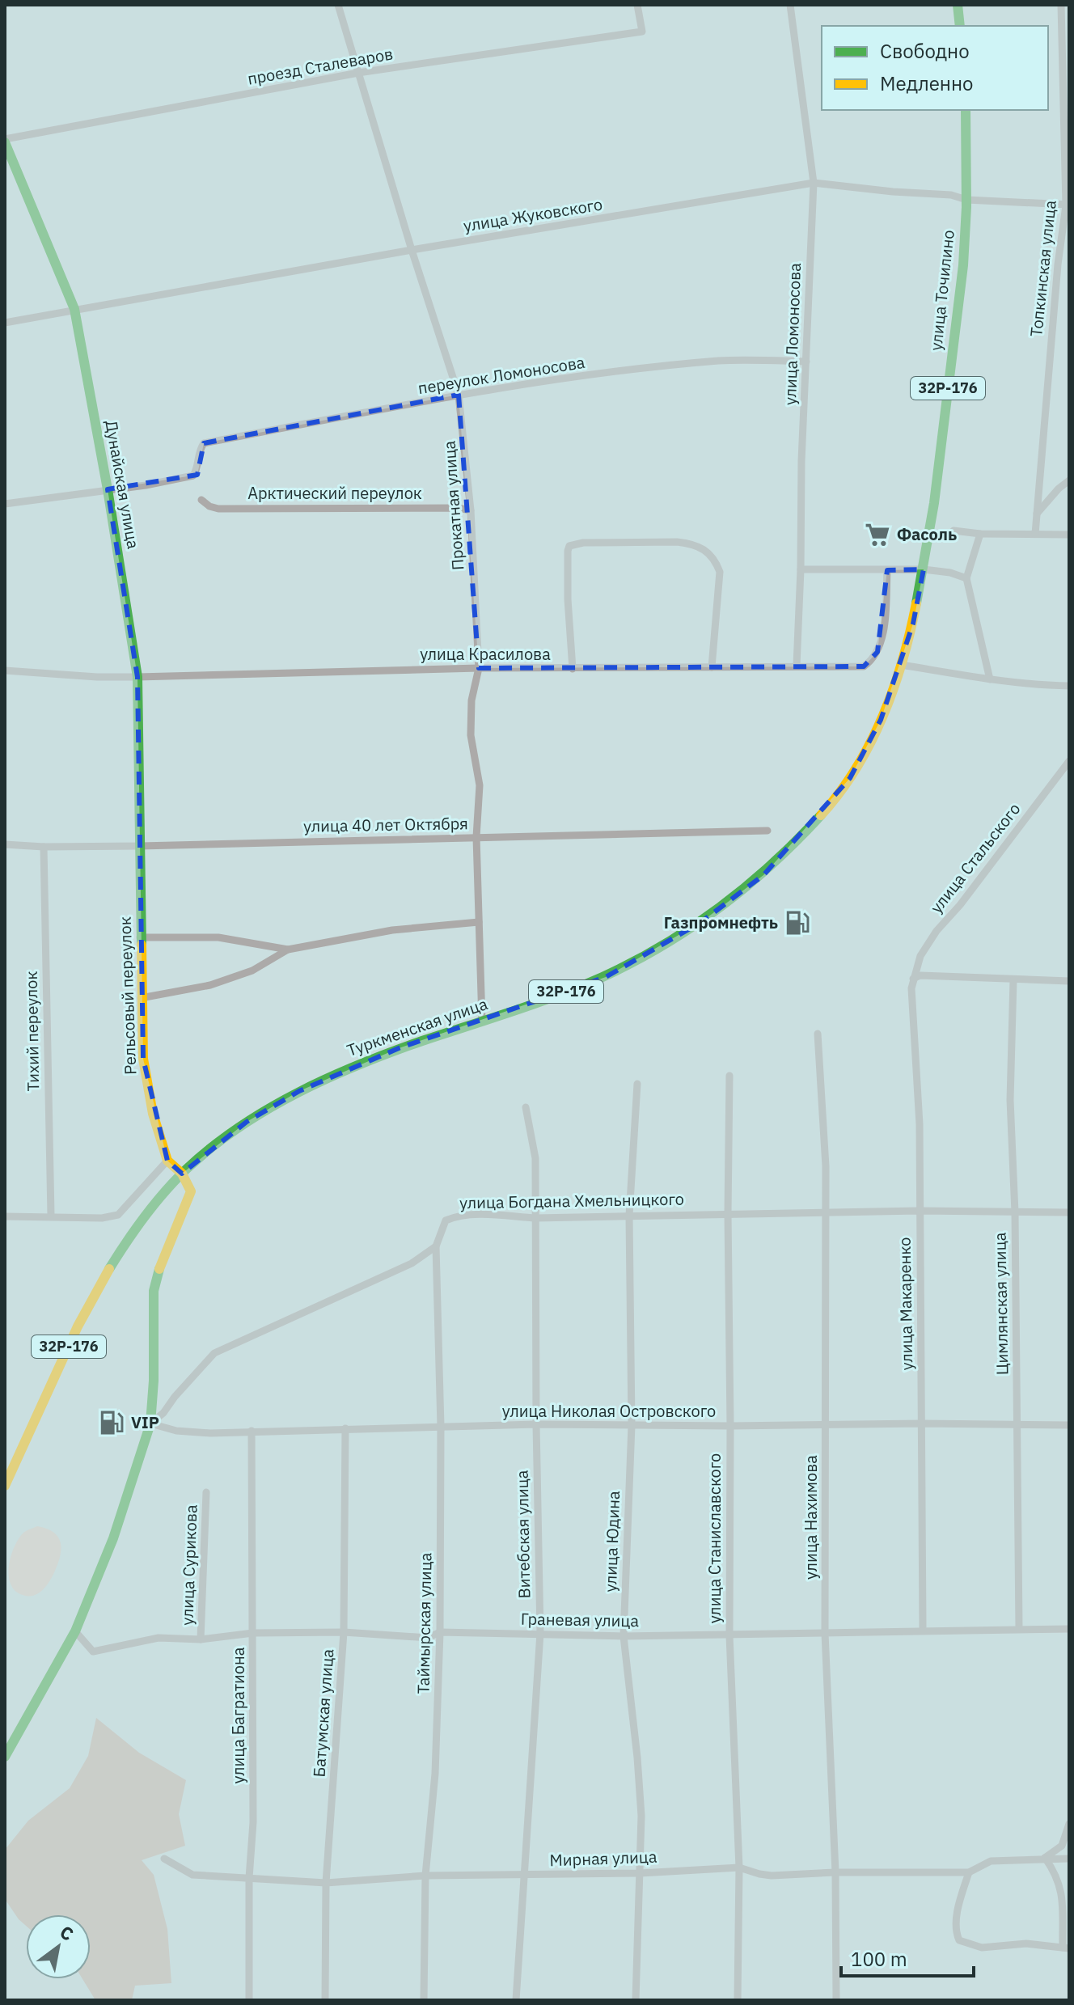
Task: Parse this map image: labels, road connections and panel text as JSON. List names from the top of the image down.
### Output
{
  "streets": {
    "main road": [
      "улица Точилино",
      "32Р-176",
      "Дунайская улица",
      "Рельсовый переулок",
      "Туркменская улица"
    ],
    "street": [
      "проезд Сталеваров",
      "улица Жуковского",
      "Топкинская улица",
      "улица Ломоносова",
      "переулок Ломоносова",
      "Арктический переулок",
      "Прокатная улица",
      "улица Красилова",
      "улица 40 лет Октября",
      "улица Стальского",
      "Тихий переулок",
      "улица Богдана Хмельницкого",
      "улица Макаренко",
      "Цимлянская улица",
      "улица Николая Островского",
      "улица Нахимова",
      "Витебская улица",
      "улица Станиславского",
      "улица Юдина",
      "улица Сурикова",
      "Граневая улица",
      "Таймырская улица",
      "Батумская улица",
      "улица Багратиона",
      "Мирная улица"
    ]
  },
  "crossings": [
    ["проезд Сталеваров", "Дунайская улица"],
    ["проезд Сталеваров", "Прокатная улица"],
    ["улица Жуковского", "Топкинская улица"],
    ["улица Жуковского", "улица Точилино"],
    ["улица Жуковского", "улица Ломоносова"],
    ["улица Жуковского", "Дунайская улица"],
    ["улица Жуковского", "Прокатная улица"],
    ["улица Точилино", "Туркменская улица"],
    ["улица Ломоносова", "переулок Ломоносова"],
    ["улица Ломоносова", "улица Красилова"],
    ["переулок Ломоносова", "Дунайская улица"],
    ["переулок Ломоносова", "Прокатная улица"],
    ["Дунайская улица", "улица Красилова"],
    ["Дунайская улица", "улица 40 лет Октября"],
    ["Дунайская улица", "Рельсовый переулок"],
    ["Арктический переулок", "Прокатная улица"],
    ["Прокатная улица", "улица Красилова"],
    ["Прокатная улица", "улица 40 лет Октября"],
    ["Прокатная улица", "Туркменская улица"],
    ["улица 40 лет Октября", "Рельсовый переулок"],
    ["улица 40 лет Октября", "Тихий переулок"],
    ["улица Стальского", "улица Макаренко"],
    ["улица Богдана Хмельницкого", "улица Макаренко"],
    ["улица Богдана Хмельницкого", "Цимлянская улица"],
    ["улица Богдана Хмельницкого", "улица Николая Островского"],
    ["улица Богдана Хмельницкого", "улица Нахимова"],
    ["улица Богдана Хмельницкого", "Витебская улица"],
    ["улица Богдана Хмельницкого", "улица Станиславского"],
    ["улица Богдана Хмельницкого", "улица Юдина"],
    ["улица Богдана Хмельницкого", "Таймырская улица"],
    ["улица Макаренко", "улица Николая Островского"],
    ["улица Макаренко", "Граневая улица"],
    ["Цимлянская улица", "улица Николая Островского"],
    ["Цимлянская улица", "Граневая улица"],
    ["улица Николая Островского", "улица Нахимова"],
    ["улица Николая Островского", "Витебская улица"],
    ["улица Николая Островского", "улица Станиславского"],
    ["улица Николая Островского", "улица Юдина"],
    ["улица Николая Островского", "Таймырская улица"],
    ["улица Николая Островского", "Батумская улица"],
    ["улица Николая Островского", "улица Багратиона"],
    ["улица Нахимова", "Граневая улица"],
    ["улица Нахимова", "Мирная улица"],
    ["Витебская улица", "Граневая улица"],
    ["Витебская улица", "Мирная улица"],
    ["улица Станиславского", "Граневая улица"],
    ["улица Станиславского", "Мирная улица"],
    ["улица Юдина", "Граневая улица"],
    ["улица Юдина", "Мирная улица"],
    ["улица Сурикова", "Граневая улица"],
    ["Граневая улица", "Таймырская улица"],
    ["Граневая улица", "Батумская улица"],
    ["Граневая улица", "улица Багратиона"],
    ["Таймырская улица", "Мирная улица"],
    ["Батумская улица", "Мирная улица"],
    ["улица Багратиона", "Мирная улица"]
  ],
  "places": {
    "supermarket": ["Фасоль"],
    "fuel station": ["Газпромнефть", "VIP"]
  },
  "legend": ["Свободно", "Медленно"],
  "scale_bar": "100 m",
  "north": "top right"
}
